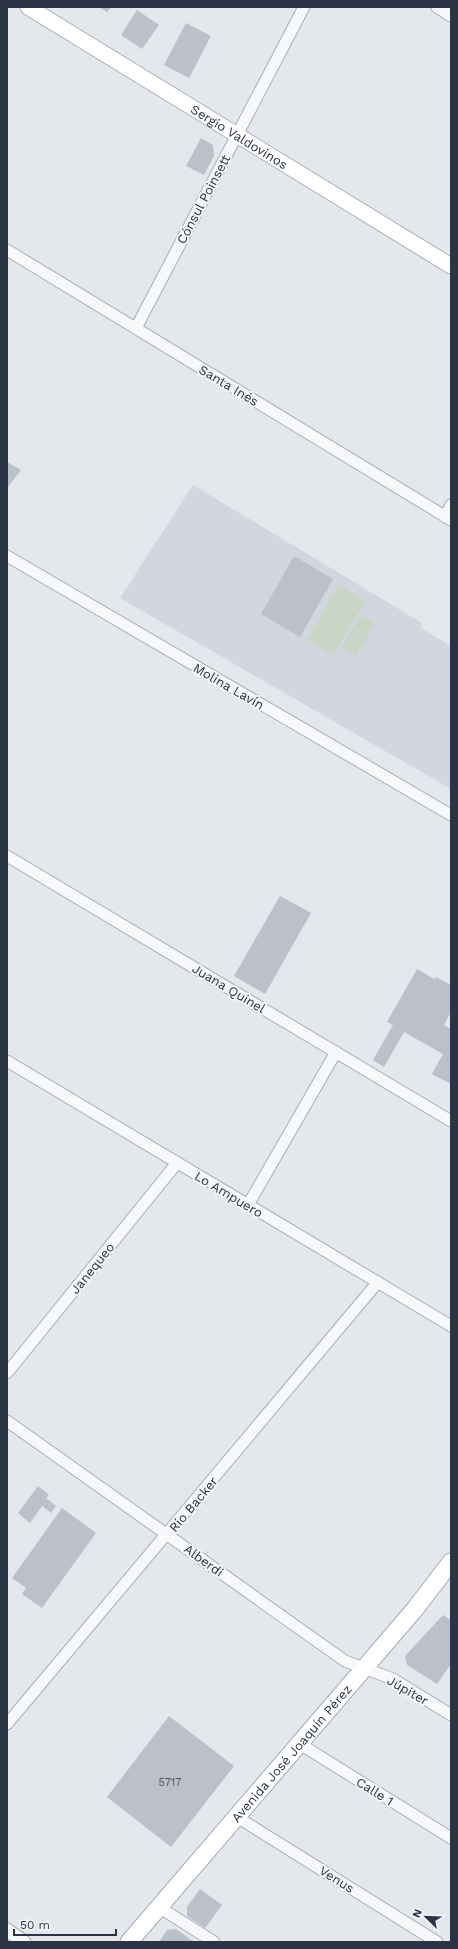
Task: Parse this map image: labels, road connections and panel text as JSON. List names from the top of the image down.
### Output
{
  "streets": {
    "main road": ["Sergio Valdovinos", "Avenida José Joaquín Pérez"],
    "street": [
      "Cónsul Poinsett",
      "Santa Inés",
      "Molina Lavín",
      "Juana Quinel",
      "Lo Ampuero",
      "Janequeo",
      "Río Backer",
      "Alberdi",
      "Júpiter",
      "Calle 1",
      "Venus"
    ]
  },
  "crossings": [
    ["Sergio Valdovinos", "Cónsul Poinsett"],
    ["Cónsul Poinsett", "Santa Inés"],
    ["Lo Ampuero", "Janequeo"],
    ["Lo Ampuero", "Río Backer"],
    ["Río Backer", "Alberdi"],
    ["Alberdi", "Júpiter"],
    ["Alberdi", "Avenida José Joaquín Pérez"],
    ["Júpiter", "Avenida José Joaquín Pérez"],
    ["Avenida José Joaquín Pérez", "Calle 1"],
    ["Avenida José Joaquín Pérez", "Venus"]
  ],
  "house_numbers": ["5717"],
  "scale_bar": "50 m",
  "north": "top left"
}
